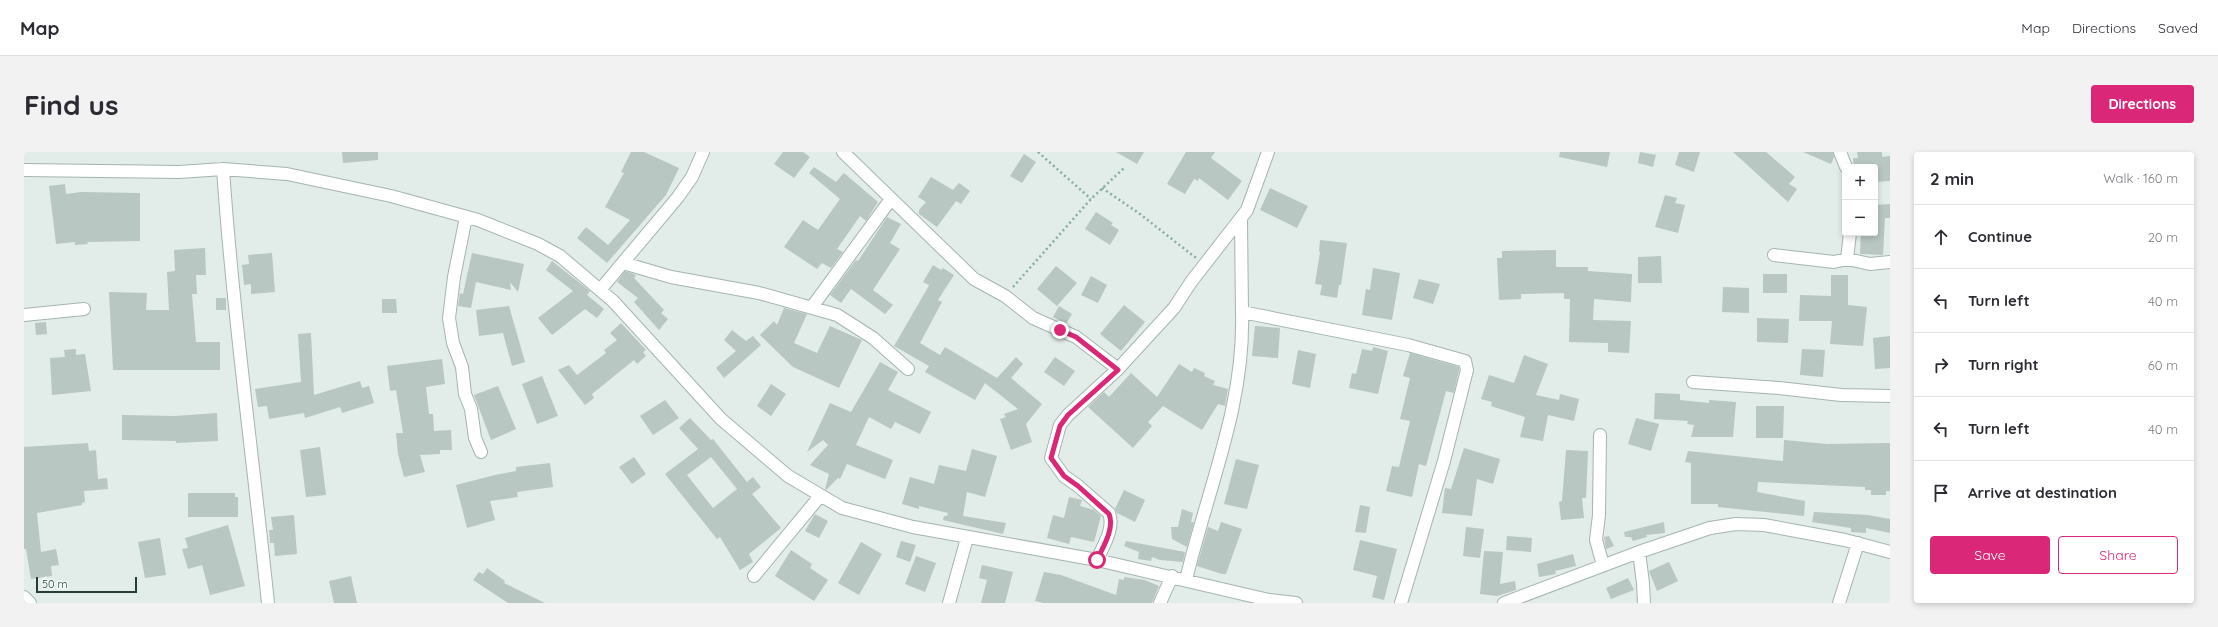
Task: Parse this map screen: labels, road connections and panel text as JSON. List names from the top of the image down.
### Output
{
  "scale_bar": "50 m",
  "page": {
    "header": "Map",
    "nav": ["Map", "Directions", "Saved"],
    "buttons": [
      "Directions",
      ["Save", "Share"]
    ],
    "title": "Find us",
    "heading": ["2 min", "Walk · 160 m"],
    "map_buttons": ["+", "−"],
    "list": [
      ["Continue", "20 m"],
      ["Turn left", "40 m"],
      ["Turn right", "60 m"],
      ["Turn left", "40 m"],
      "Arrive at destination"
    ],
    "scale": "50 m"
  }
}
